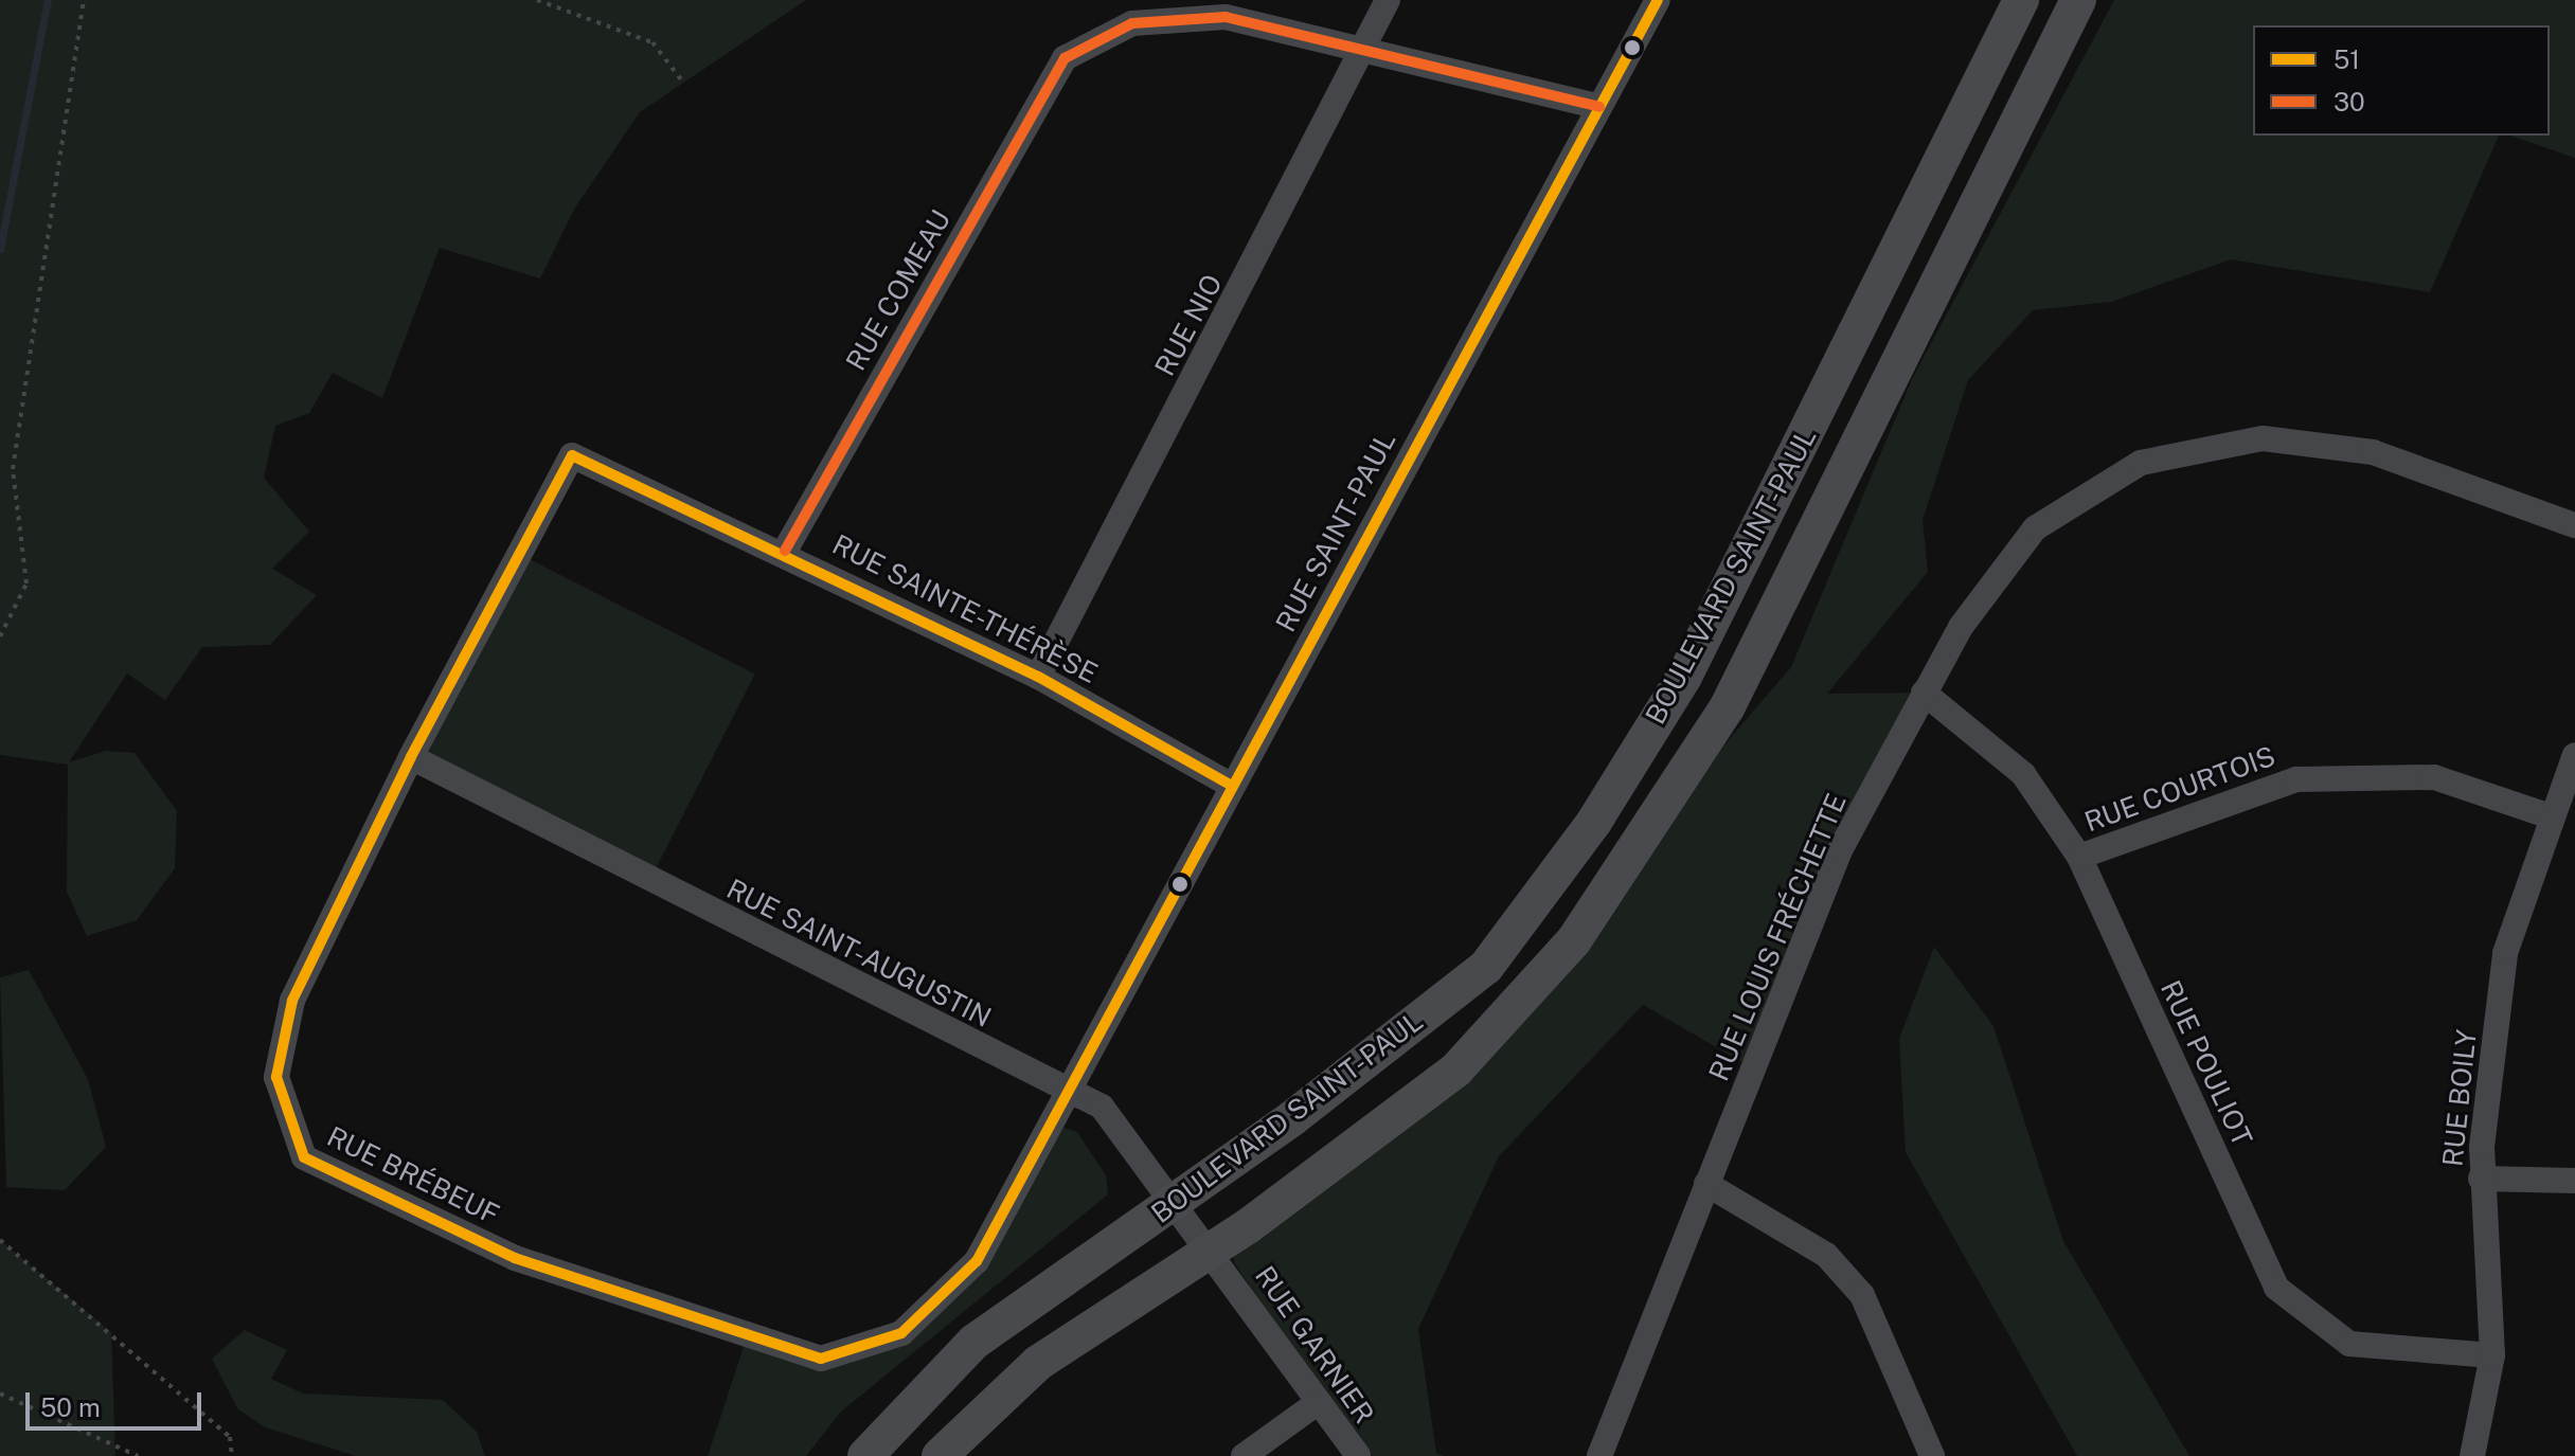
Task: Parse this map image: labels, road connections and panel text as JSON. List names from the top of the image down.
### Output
{
  "streets": {
    "main road": ["BOULEVARD SAINT-PAUL"],
    "street": [
      "RUE COMEAU",
      "RUE NIO",
      "RUE SAINT-PAUL",
      "RUE SAINTE-THÉRÈSE",
      "RUE COURTOIS",
      "RUE LOUIS FRÉCHETTE",
      "RUE SAINT-AUGUSTIN",
      "RUE POULIOT",
      "RUE BOILY",
      "RUE BRÉBEUF",
      "RUE GARNIER"
    ]
  },
  "crossings": [
    ["RUE COMEAU", "RUE NIO"],
    ["RUE COMEAU", "RUE SAINTE-THÉRÈSE"],
    ["RUE NIO", "RUE SAINTE-THÉRÈSE"],
    ["RUE SAINT-PAUL", "RUE SAINTE-THÉRÈSE"],
    ["RUE SAINT-PAUL", "RUE SAINT-AUGUSTIN"],
    ["RUE SAINT-PAUL", "RUE BRÉBEUF"],
    ["BOULEVARD SAINT-PAUL", "RUE SAINT-AUGUSTIN"],
    ["BOULEVARD SAINT-PAUL", "RUE GARNIER"],
    ["RUE SAINTE-THÉRÈSE", "RUE BRÉBEUF"],
    ["RUE COURTOIS", "RUE POULIOT"],
    ["RUE COURTOIS", "RUE BOILY"],
    ["RUE LOUIS FRÉCHETTE", "RUE POULIOT"],
    ["RUE SAINT-AUGUSTIN", "RUE BRÉBEUF"],
    ["RUE SAINT-AUGUSTIN", "RUE GARNIER"],
    ["RUE POULIOT", "RUE BOILY"]
  ],
  "lines": ["transit line 51", "transit line 30"],
  "legend": ["51", "30"],
  "scale_bar": "50 m"
}
